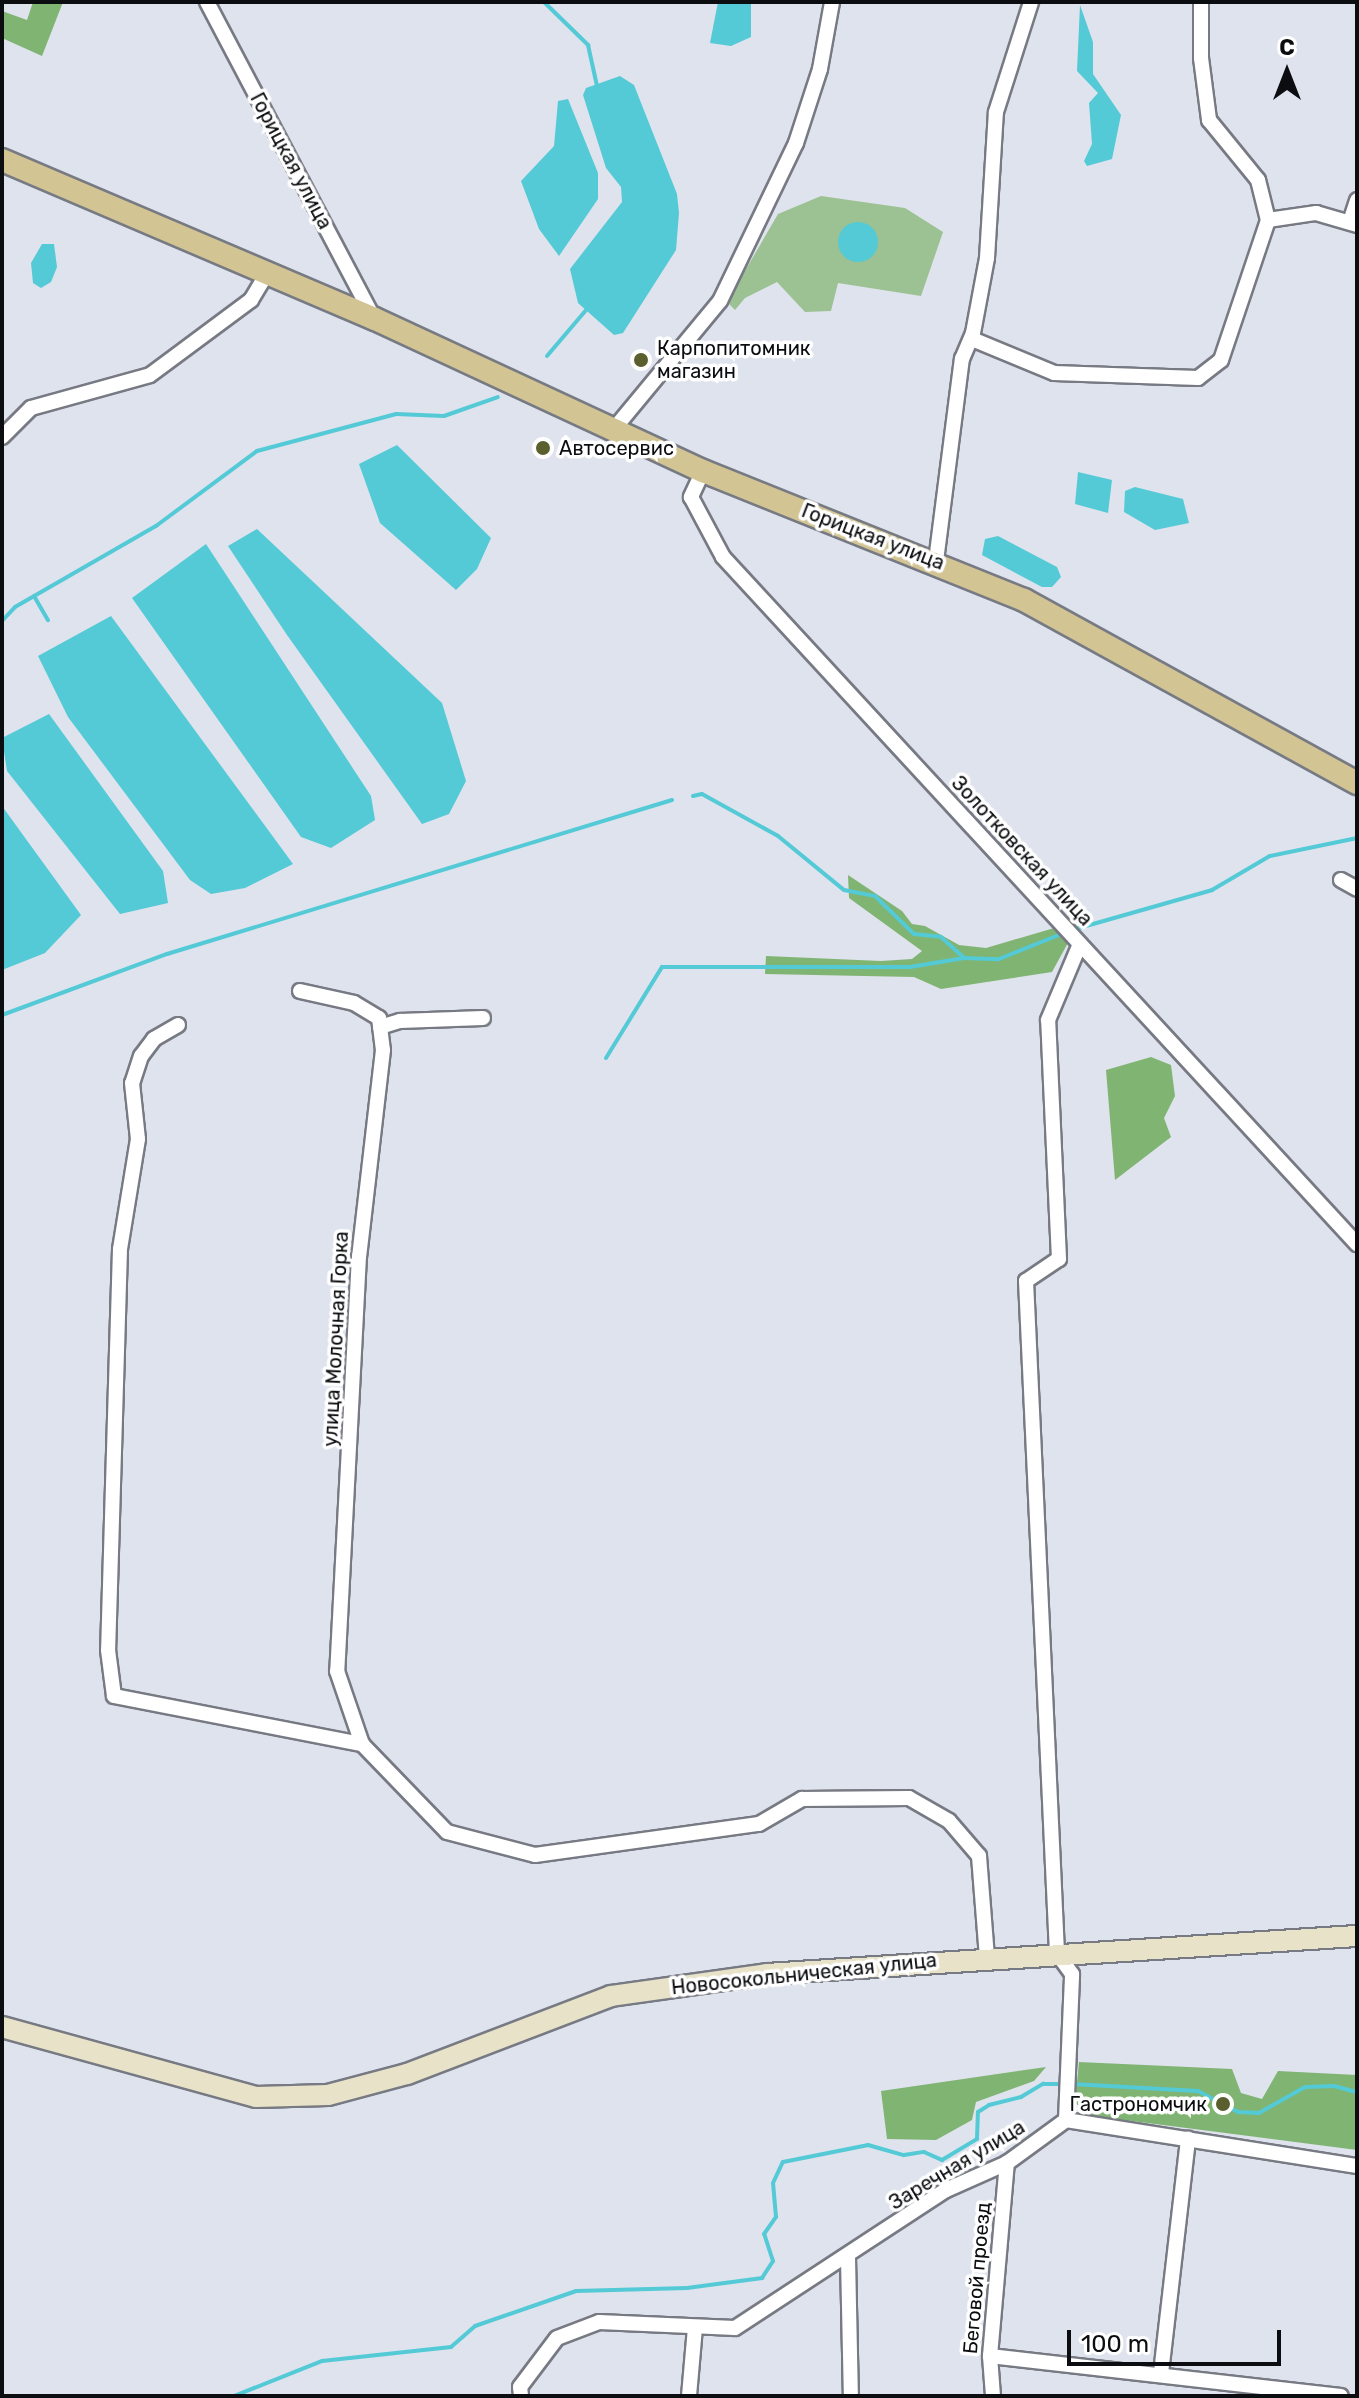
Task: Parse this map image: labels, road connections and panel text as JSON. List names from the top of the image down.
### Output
{
  "streets": {
    "main road": ["Горицкая улица", "Новосокольническая улица"],
    "street": [
      "Золотковская улица",
      "улица Молочная Горка",
      "Заречная улица",
      "Беговой проезд"
    ]
  },
  "crossings": [
    ["Горицкая улица", "Золотковская улица"],
    ["Заречная улица", "Беговой проезд"]
  ],
  "places": ["Карпопитомник магазин", "Автосервис", "Гастрономчик"],
  "scale_bar": "100 m",
  "north": "top"
}
